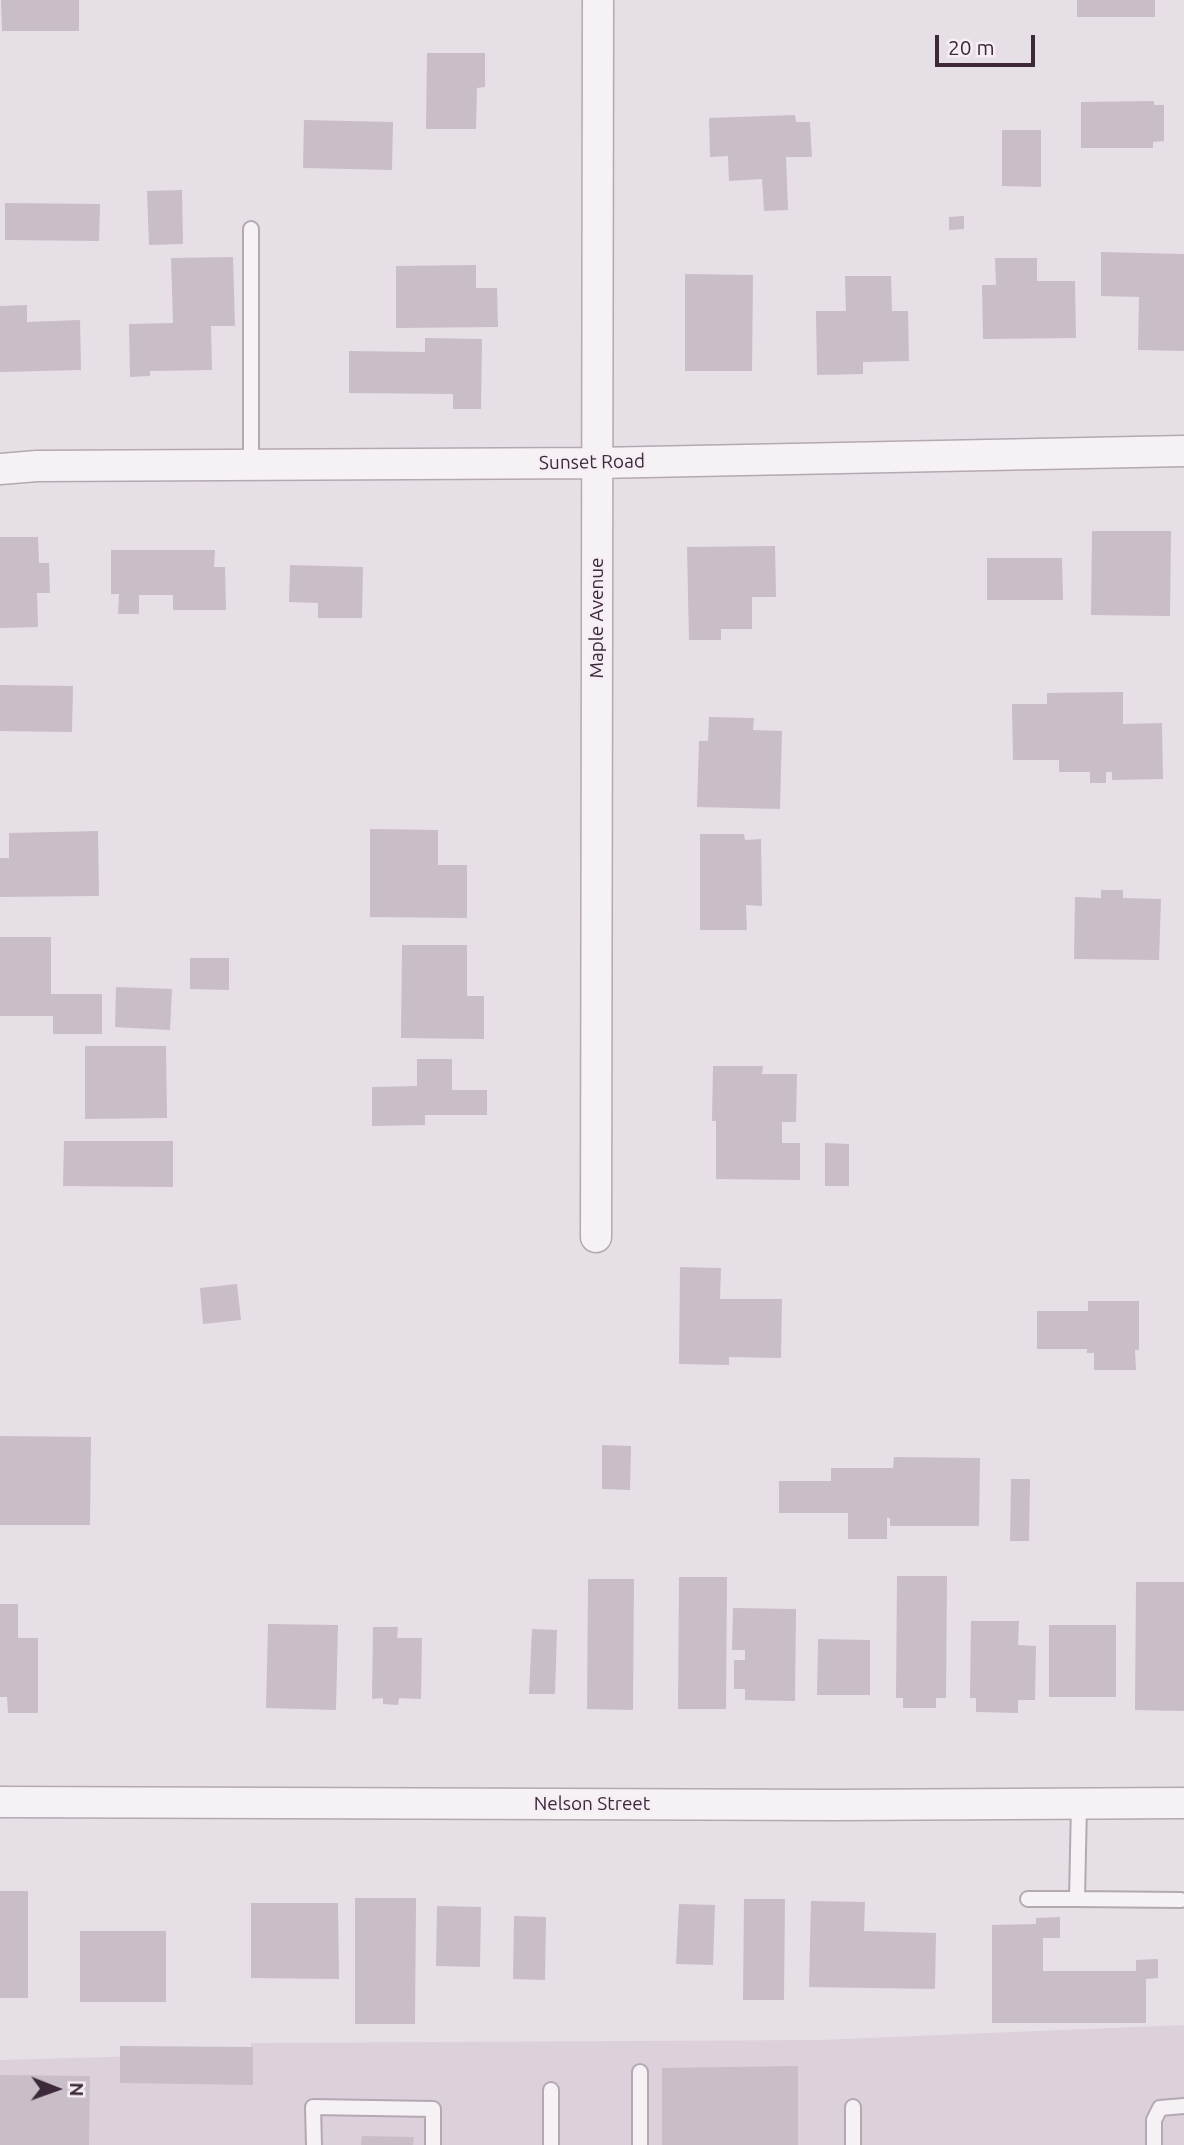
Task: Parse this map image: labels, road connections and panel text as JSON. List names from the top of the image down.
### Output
{
  "streets": {
    "street": ["Sunset Road", "Maple Avenue", "Nelson Street"]
  },
  "crossings": [
    ["Sunset Road", "Maple Avenue"]
  ],
  "scale_bar": "20 m",
  "north": "right"
}
